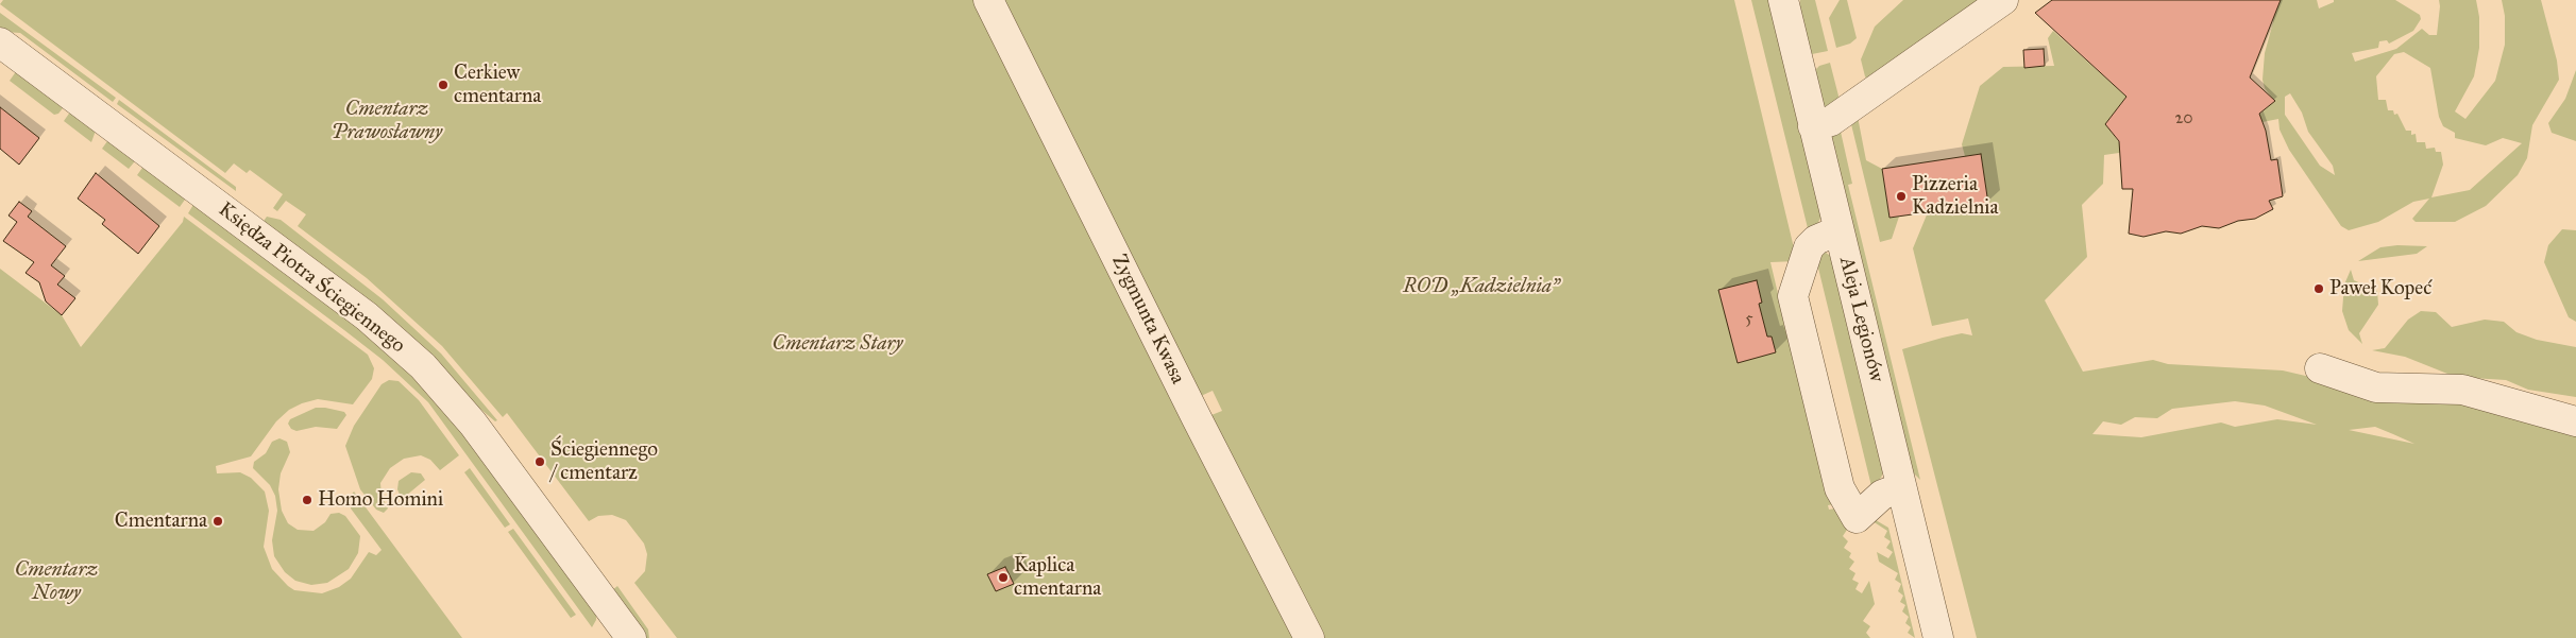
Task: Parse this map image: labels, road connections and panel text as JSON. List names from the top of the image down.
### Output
{
  "streets": {
    "street": ["Księdza Piotra Ściegiennego", "Zygmunta Kwasa", "Aleja Legionów"]
  },
  "parks": [
    "Cmentarz Prawosławny",
    "ROD „Kadzielnia”",
    "Cmentarz Stary",
    "Cmentarz Nowy"
  ],
  "places": [
    "Cerkiew cmentarna",
    "Pizzeria Kadzielnia",
    "Paweł Kopeć",
    "Ściegiennego / cmentarz",
    "Homo Homini",
    "Cmentarna",
    "Kaplica cmentarna"
  ],
  "house_numbers": ["20", "5"]
}
